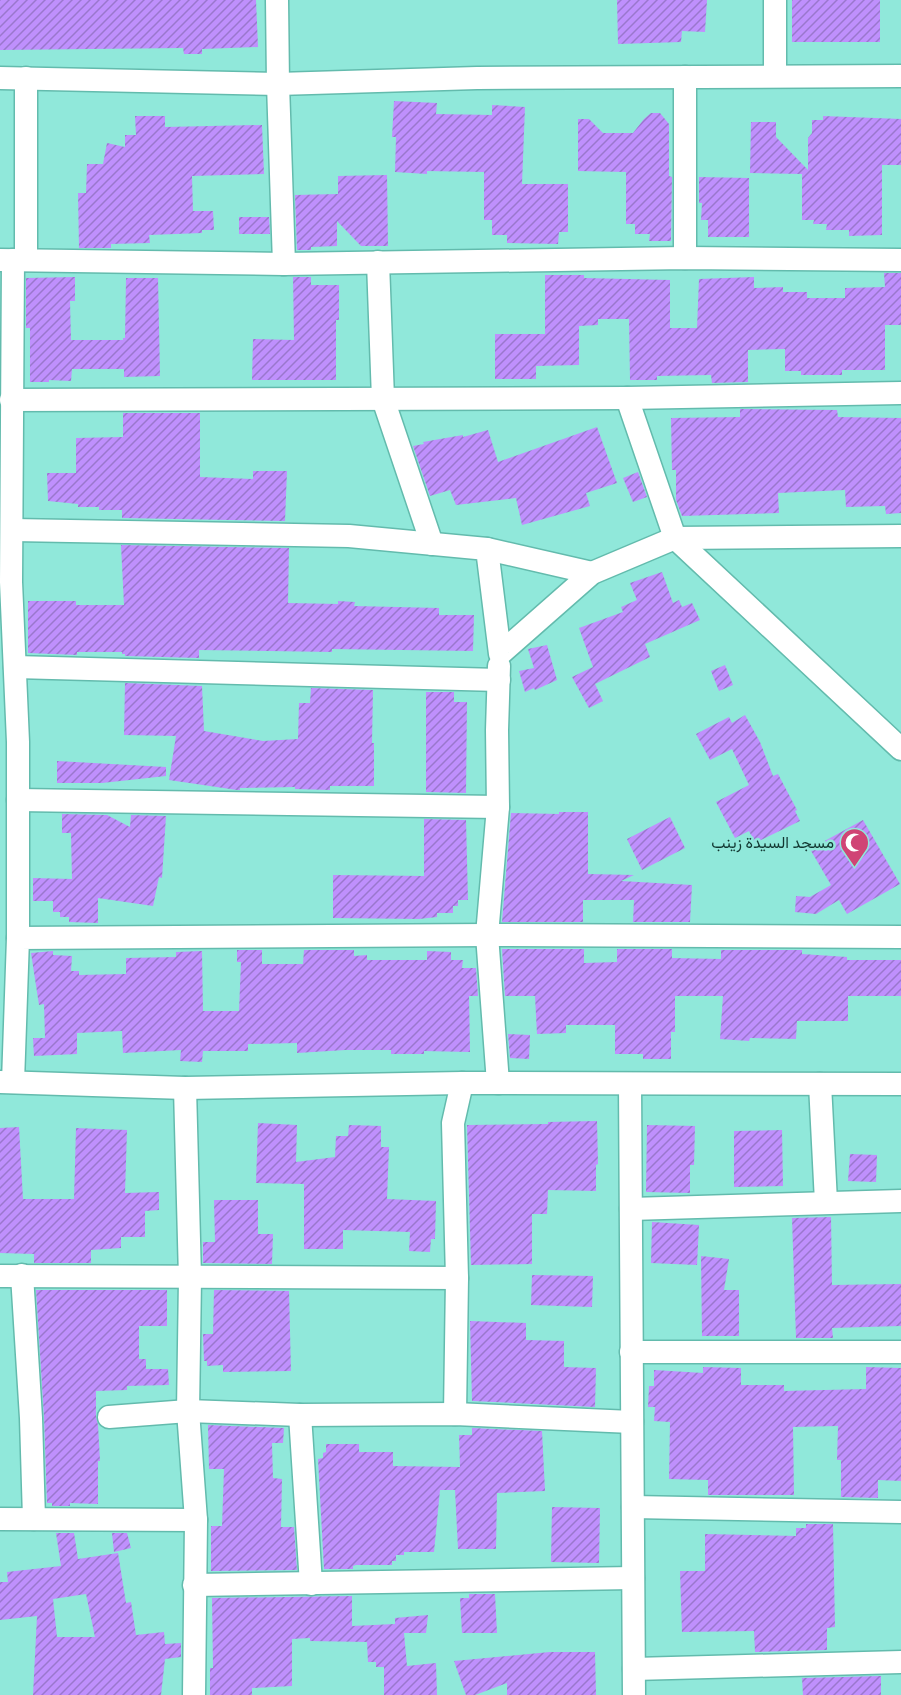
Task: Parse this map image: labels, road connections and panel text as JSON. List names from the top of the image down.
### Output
{
  "places": {
    "mosque": ["مسجد السيدة زينب"]
  }
}
